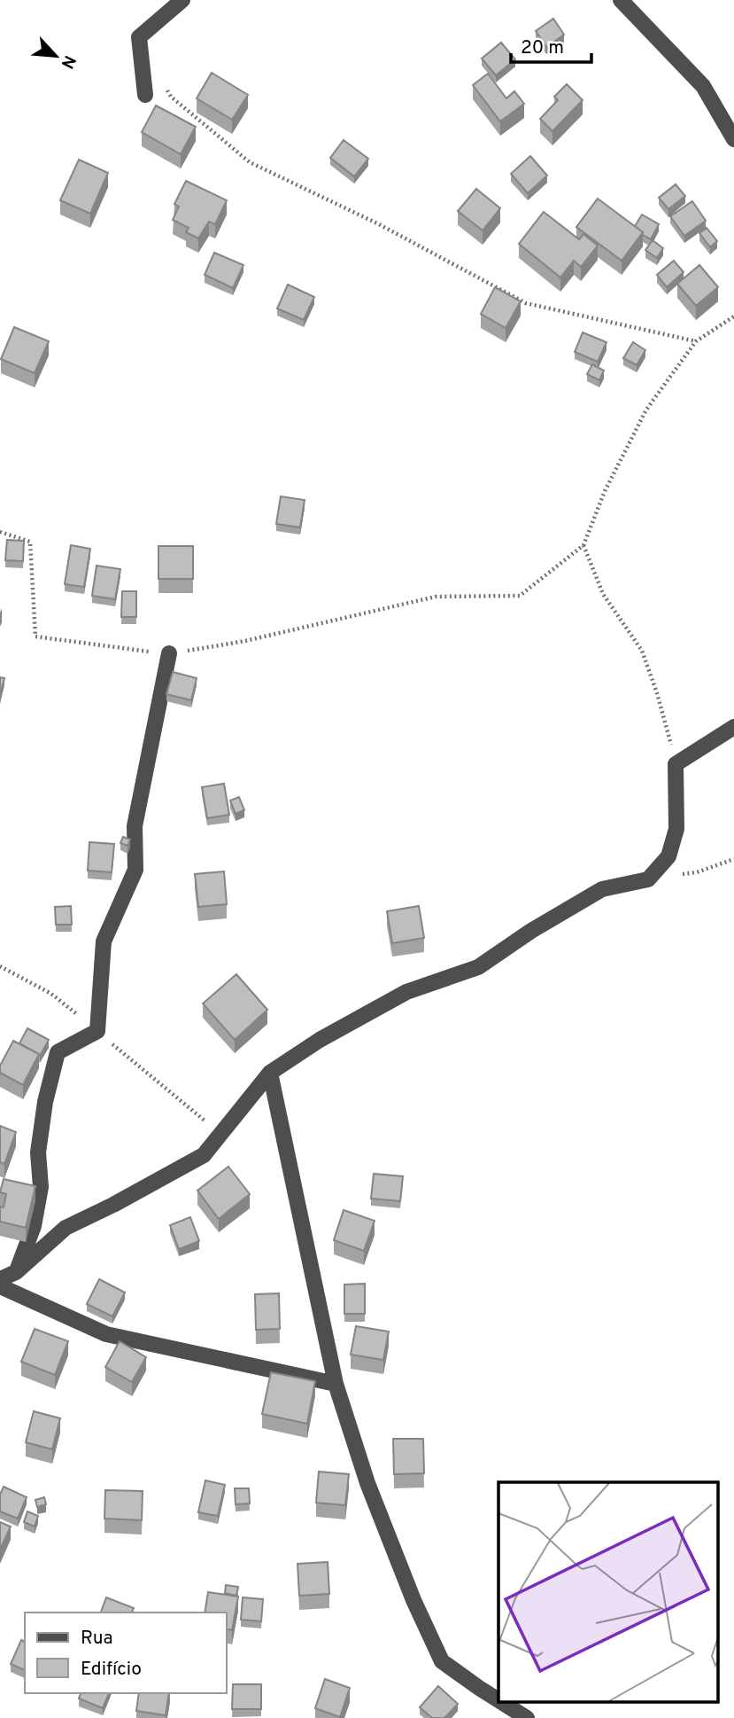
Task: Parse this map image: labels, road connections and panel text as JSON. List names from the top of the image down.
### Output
{
  "legend": ["Rua", "Edifício"],
  "scale_bar": "20 m",
  "north": "bottom right"
}
